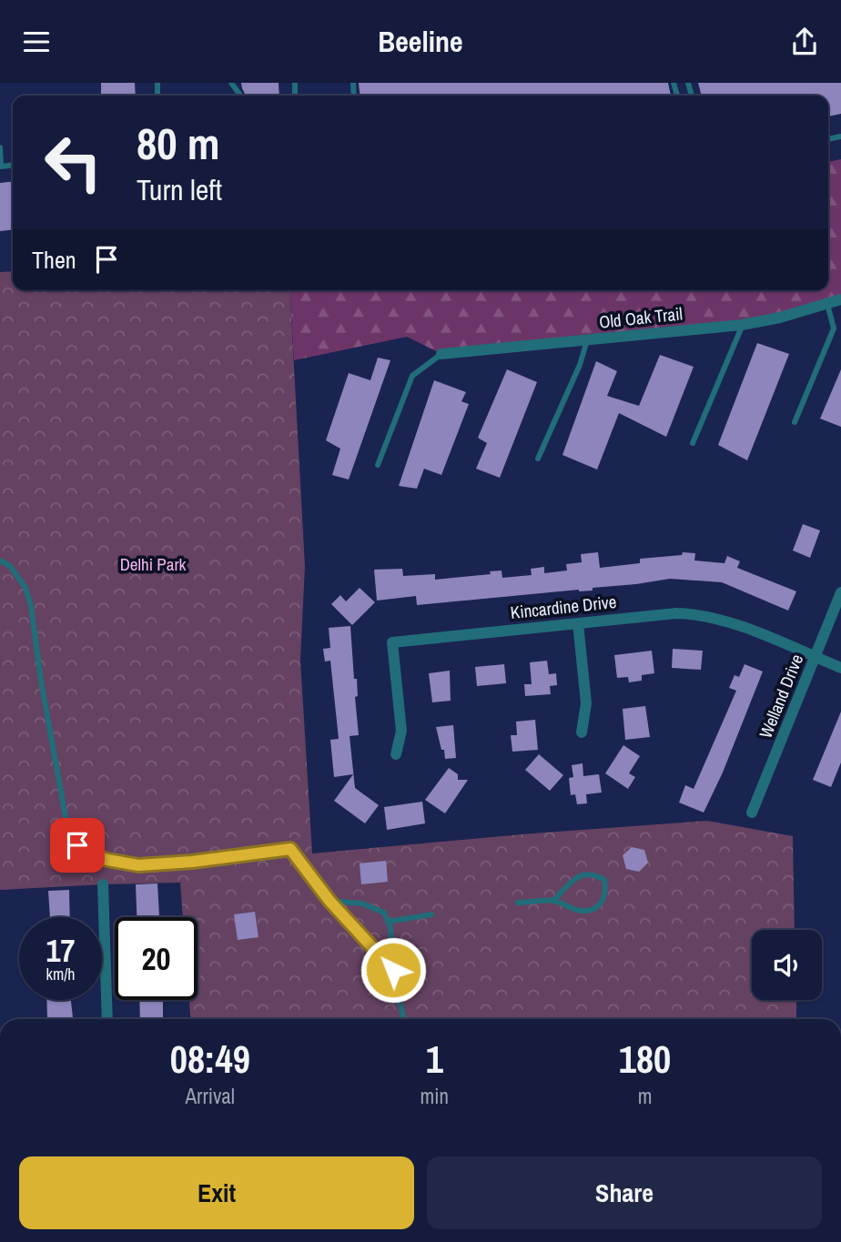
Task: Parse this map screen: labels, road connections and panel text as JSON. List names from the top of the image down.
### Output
{
  "streets": {
    "street": ["Old Oak Trail", "Kincardine Drive", "Welland Drive"]
  },
  "crossings": [
    ["Kincardine Drive", "Welland Drive"]
  ],
  "parks": ["Delhi Park"],
  "page": {
    "header": "Beeline",
    "turn": ["80 m", "Turn left"],
    "then": "Then",
    "speed": "17 km/h",
    "limit": "20",
    "eta": [
      "08:49",
      "Arrival",
      "1",
      "min",
      "180",
      "m"
    ],
    "buttons": ["Exit", "Share"]
  }
}
